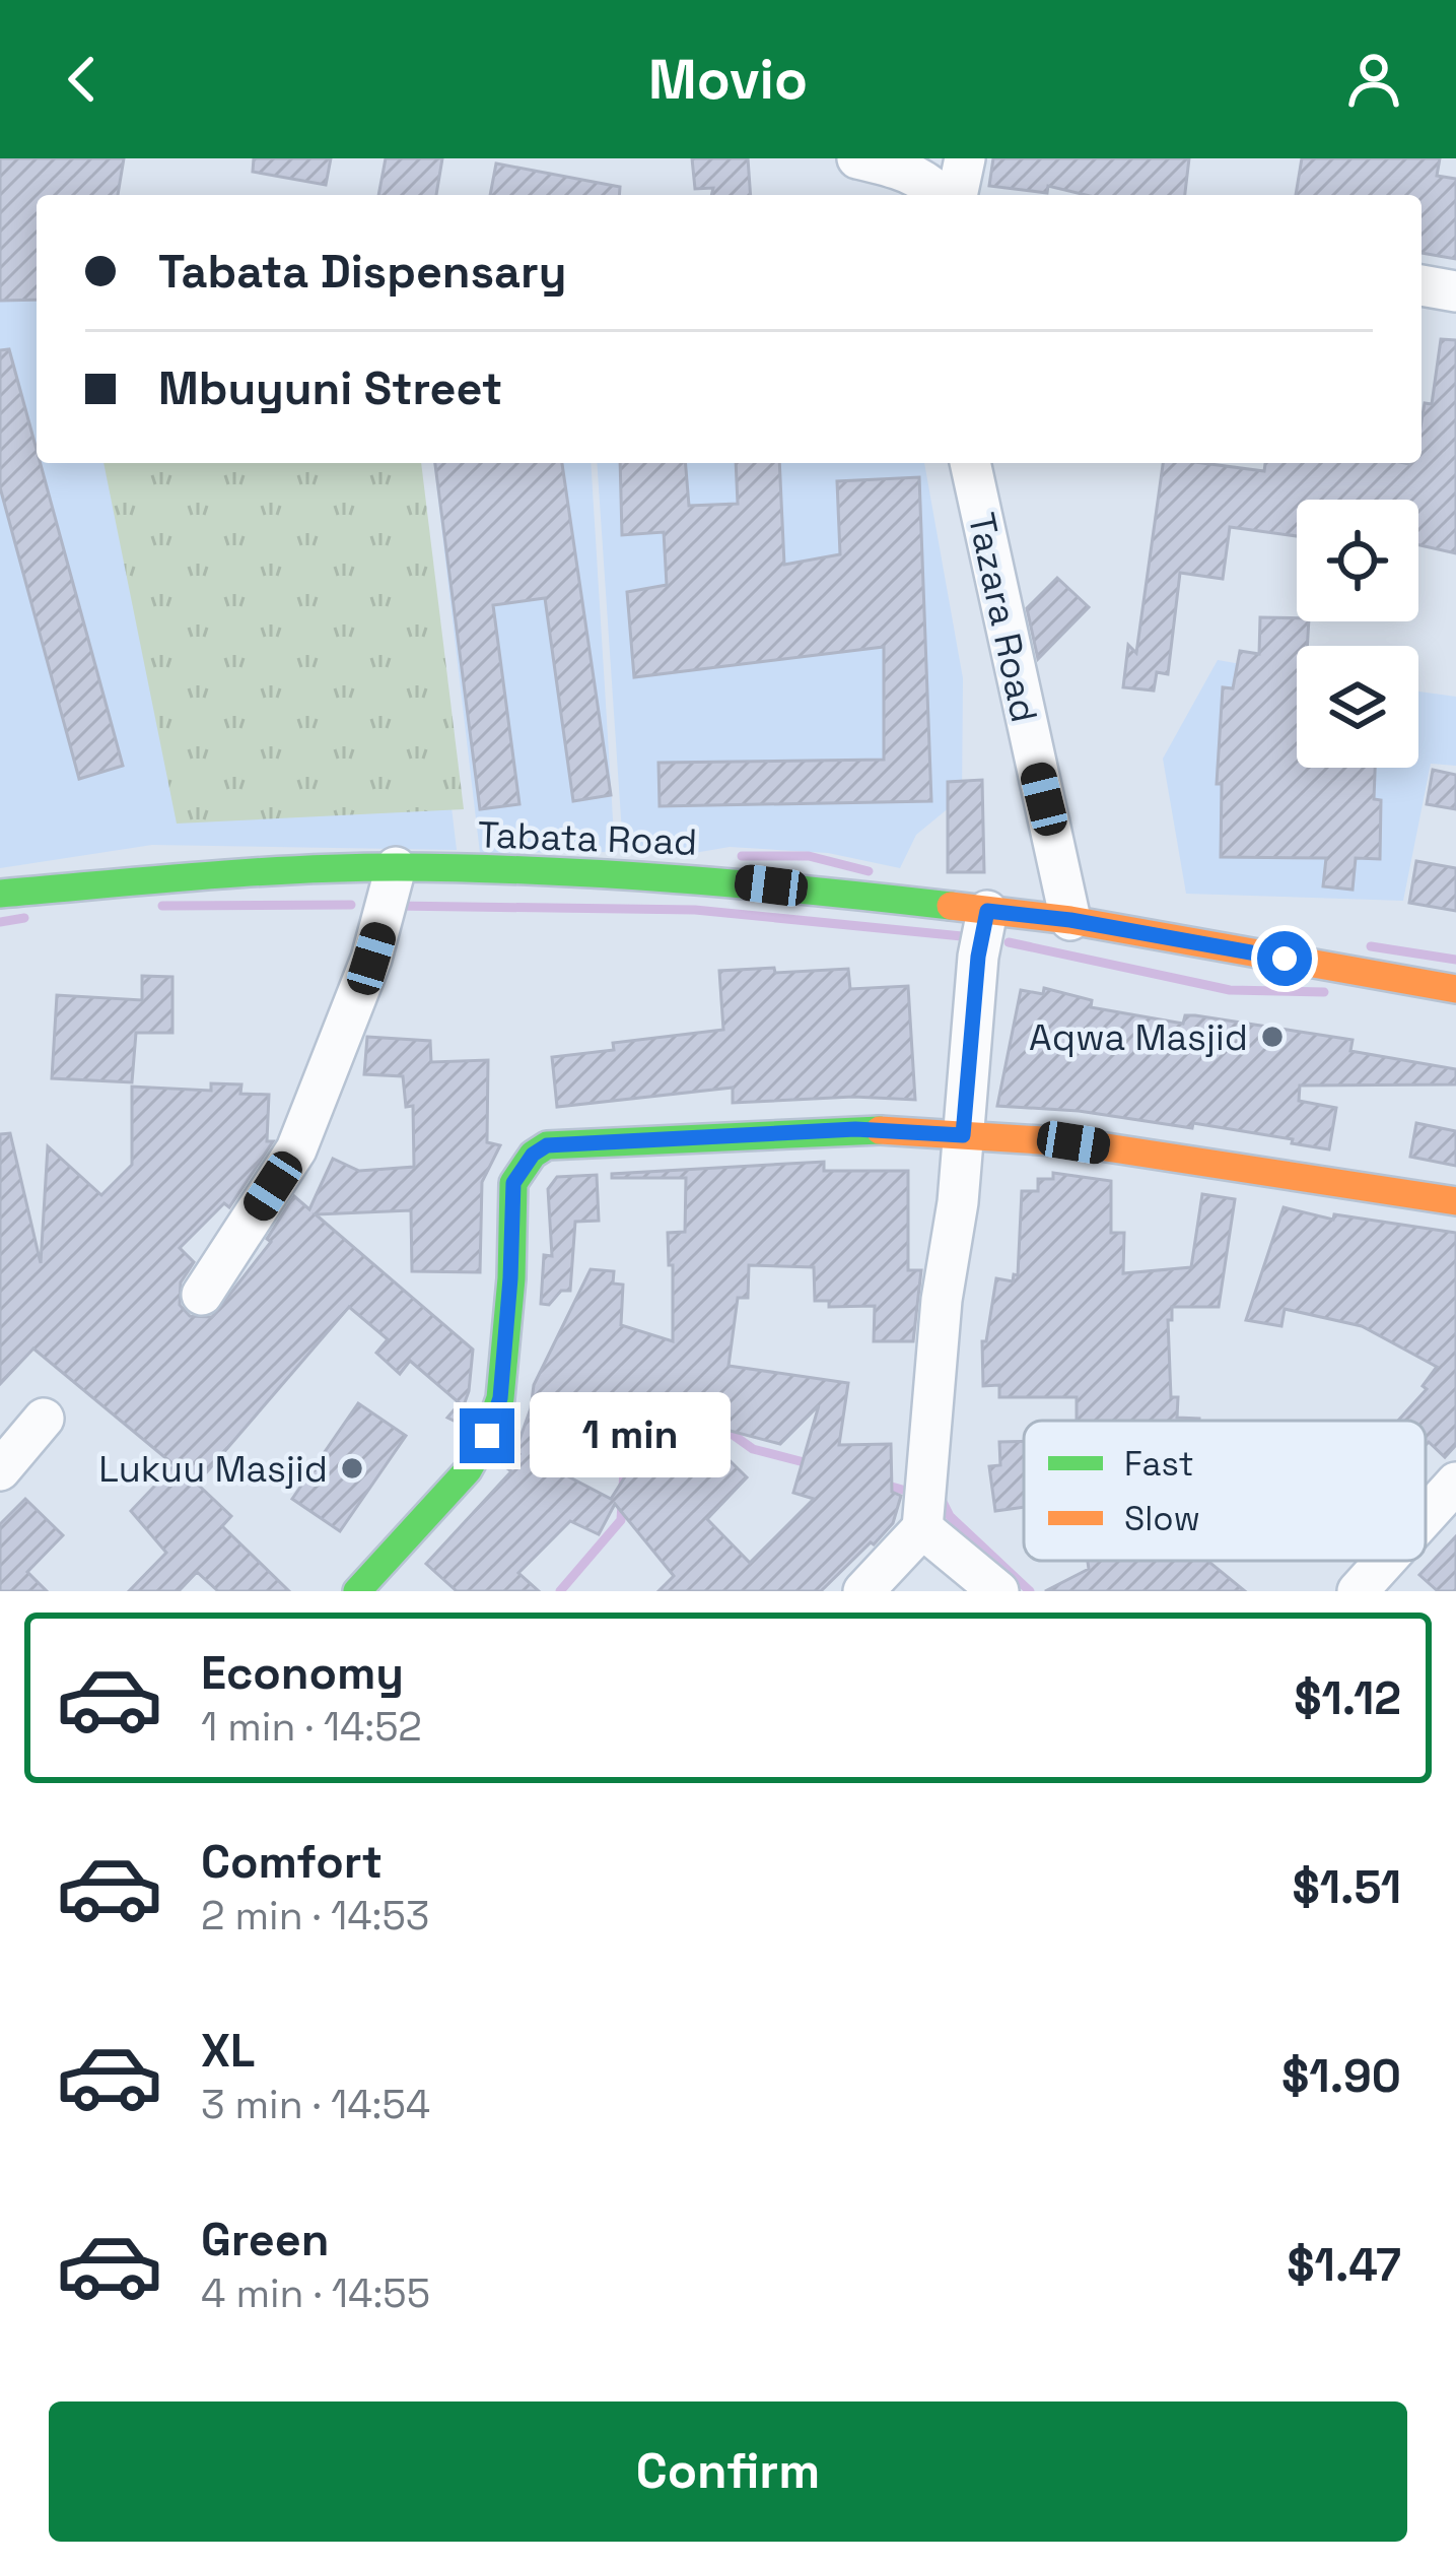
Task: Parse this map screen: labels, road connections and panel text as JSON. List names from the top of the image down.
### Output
{
  "streets": {
    "main road": ["Tabata Road"],
    "street": ["Tazara Road"]
  },
  "crossings": [
    ["Tazara Road", "Tabata Road"]
  ],
  "places": ["Aqwa Masjid", "Lukuu Masjid"],
  "legend": ["Fast", "Slow"],
  "page": {
    "header": "Movio",
    "banner": ["Tabata Dispensary", "Mbuyuni Street"],
    "bubble": "1 min",
    "list": [
      {
        "name": "Economy",
        "note": "1 min · 14:52",
        "value": "$1.12"
      },
      {
        "name": "Comfort",
        "note": "2 min · 14:53",
        "value": "$1.51"
      },
      {
        "name": "XL",
        "note": "3 min · 14:54",
        "value": "$1.90"
      },
      {
        "name": "Green",
        "note": "4 min · 14:55",
        "value": "$1.47"
      }
    ],
    "buttons": "Confirm"
  }
}
